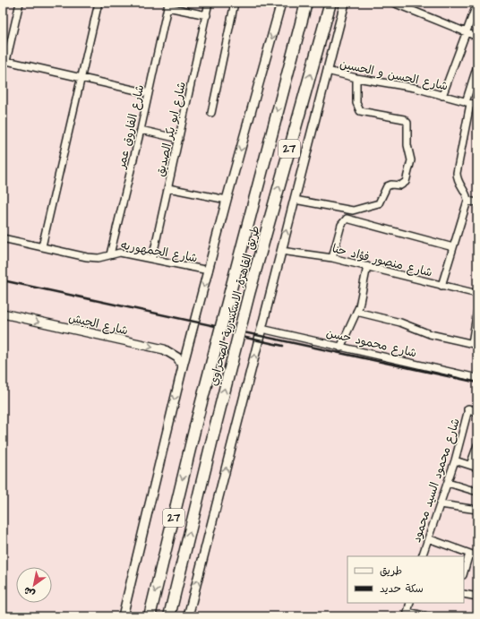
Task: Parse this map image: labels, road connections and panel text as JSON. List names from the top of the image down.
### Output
{
  "streets": {
    "highway": ["27", "طريق القاهرة, الاسكندرية الصحراوي"],
    "street": [
      "شارع الحسن و الحسين",
      "شارع الفاروق عمر",
      "شارع ابو بكر الصديق",
      "شارع الجمهوريه",
      "شارع منصور فؤاد حنا",
      "شارع الجيش",
      "شارع محمود حسن",
      "شارع محمود السيد محمود"
    ]
  },
  "crossings": [
    ["شارع الفاروق عمر", "شارع الجمهوريه"],
    ["شارع ابو بكر الصديق", "شارع الجمهوريه"]
  ],
  "one_way": ["شارع الجيش"],
  "legend": ["طريق", "سكة حديد"],
  "north": "bottom left"
}
